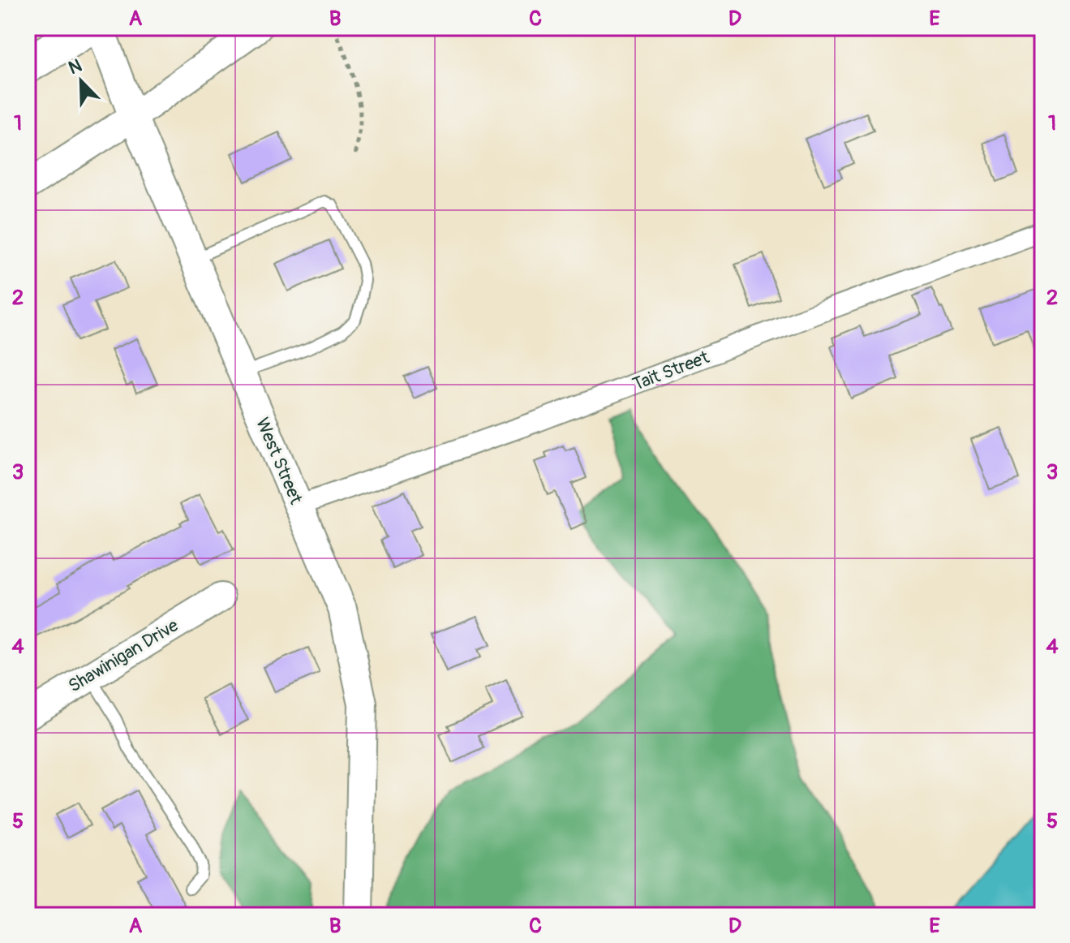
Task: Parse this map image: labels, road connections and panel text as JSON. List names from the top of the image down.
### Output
{
  "streets": {
    "main road": ["West Street", "Shawinigan Drive"],
    "street": ["Tait Street"]
  },
  "crossings": [
    ["Tait Street", "West Street"]
  ],
  "north": "top left",
  "grid": {
    "columns": [
      "A",
      "B",
      "C",
      "D",
      "E"
    ],
    "rows": [
      "1",
      "2",
      "3",
      "4",
      "5"
    ]
  }
}
